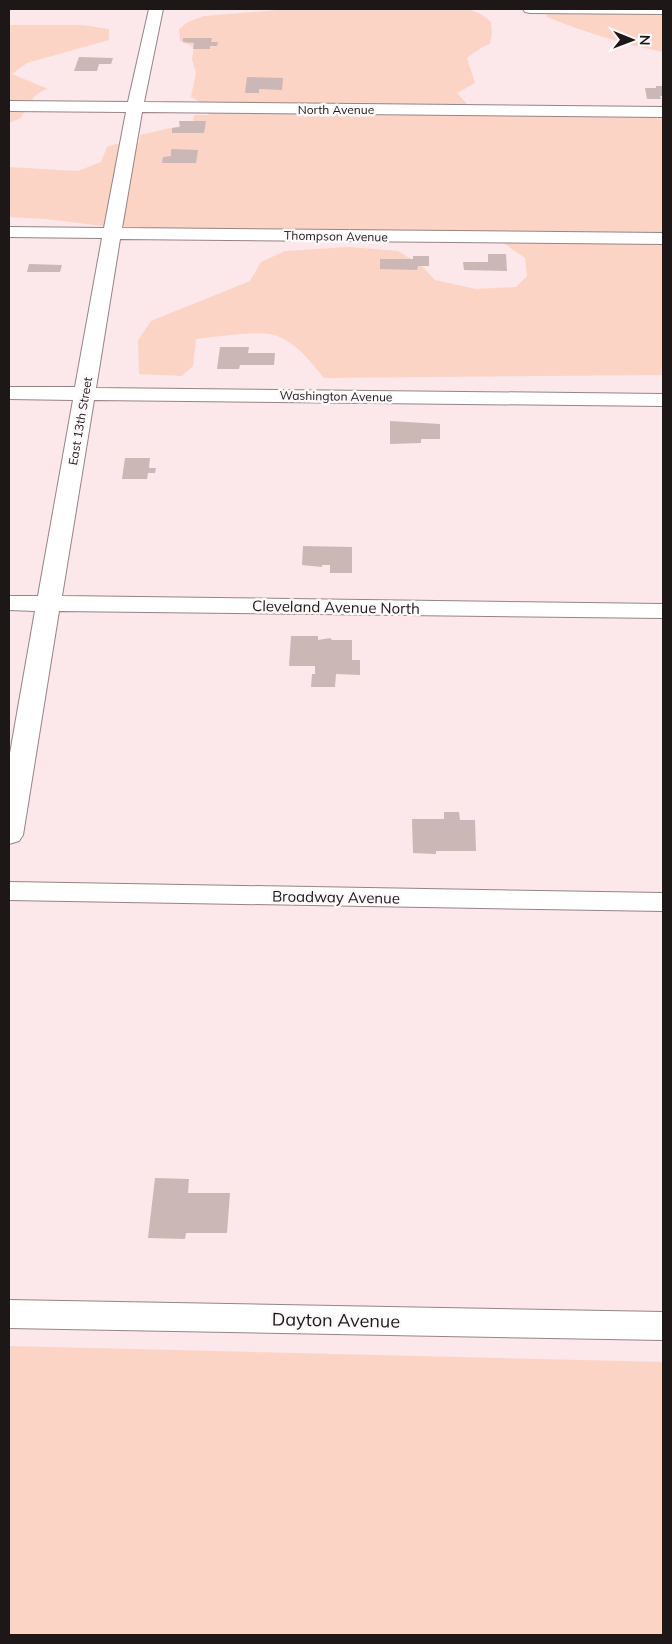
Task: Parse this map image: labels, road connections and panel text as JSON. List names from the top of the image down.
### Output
{
  "streets": {
    "street": [
      "North Avenue",
      "Thompson Avenue",
      "Washington Avenue",
      "East 13th Street",
      "Cleveland Avenue North",
      "Broadway Avenue",
      "Dayton Avenue"
    ]
  },
  "crossings": [
    ["North Avenue", "East 13th Street"],
    ["Thompson Avenue", "East 13th Street"],
    ["Washington Avenue", "East 13th Street"],
    ["East 13th Street", "Cleveland Avenue North"]
  ],
  "north": "right"
}
